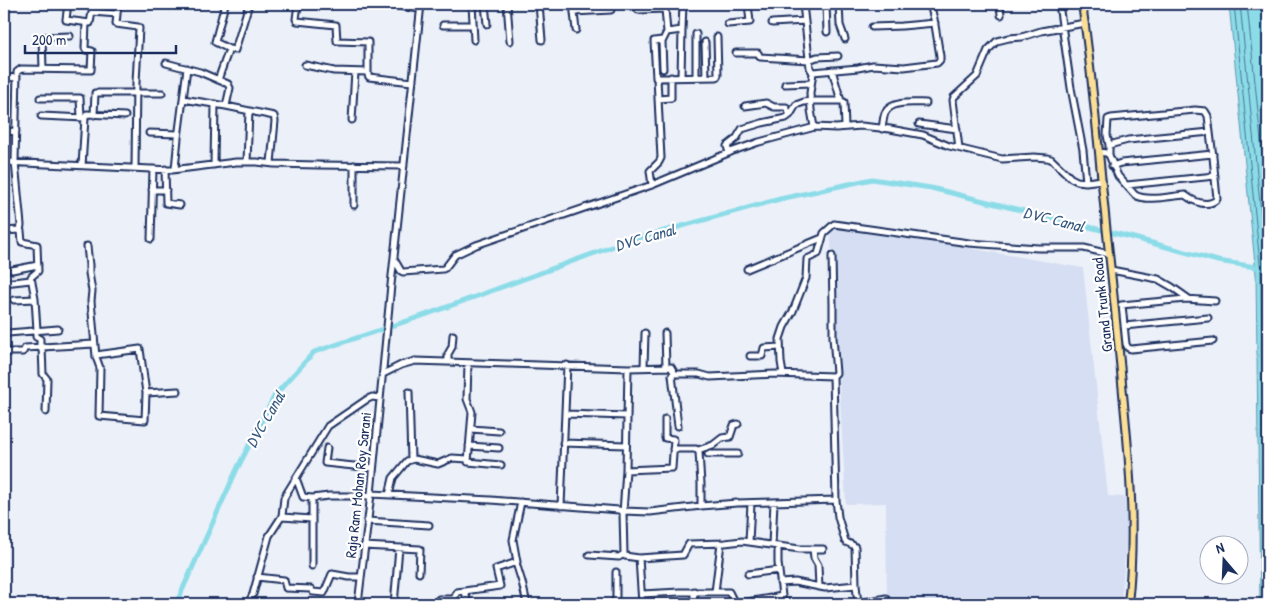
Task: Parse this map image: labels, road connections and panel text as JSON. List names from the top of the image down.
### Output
{
  "streets": {
    "main road": ["Grand Trunk Road"],
    "street": ["Raja Ram Mohan Roy Sarani"]
  },
  "water": ["DVC Canal"],
  "scale_bar": "200 m",
  "north": "top"
}
